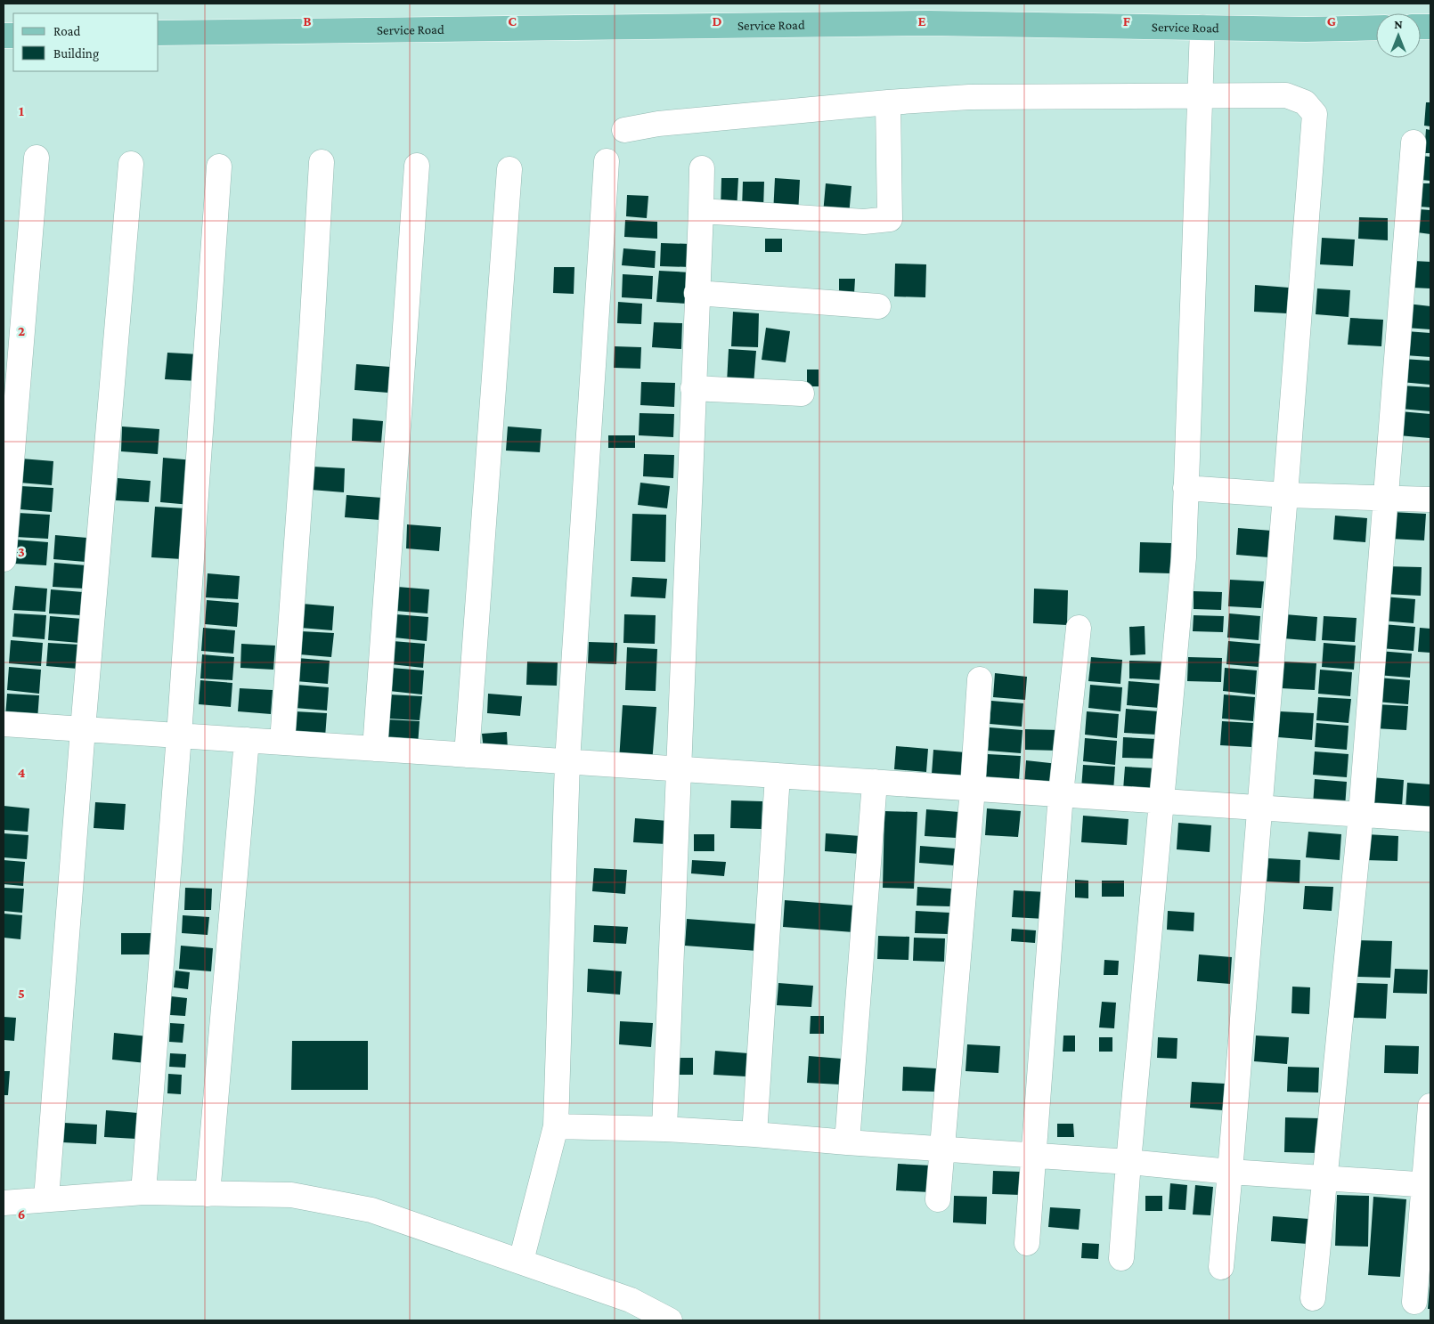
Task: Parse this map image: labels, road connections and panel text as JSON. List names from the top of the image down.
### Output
{
  "streets": {
    "main road": ["Service Road"]
  },
  "legend": ["Road", "Building"],
  "north": "top",
  "grid": {
    "columns": [
      "B",
      "C",
      "D",
      "E",
      "F",
      "G"
    ],
    "rows": [
      "1",
      "2",
      "3",
      "4",
      "5",
      "6"
    ]
  }
}
